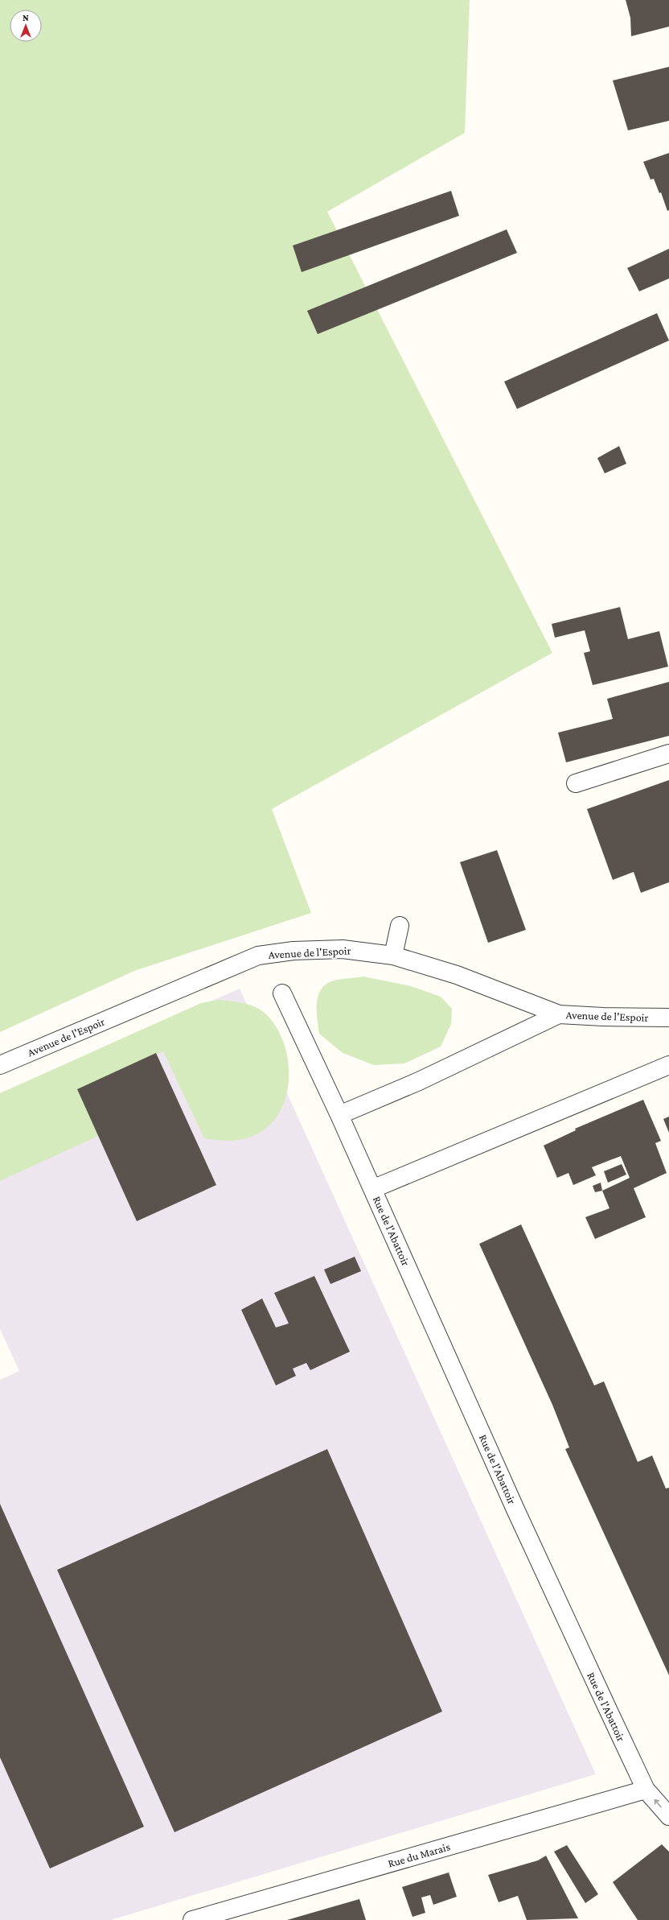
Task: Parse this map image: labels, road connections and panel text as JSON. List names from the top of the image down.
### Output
{
  "streets": {
    "street": ["Avenue de l'Espoir", "Rue de l'Abattoir", "Rue du Marais"]
  },
  "crossings": [
    ["Rue de l'Abattoir", "Rue du Marais"]
  ],
  "north": "top"
}
